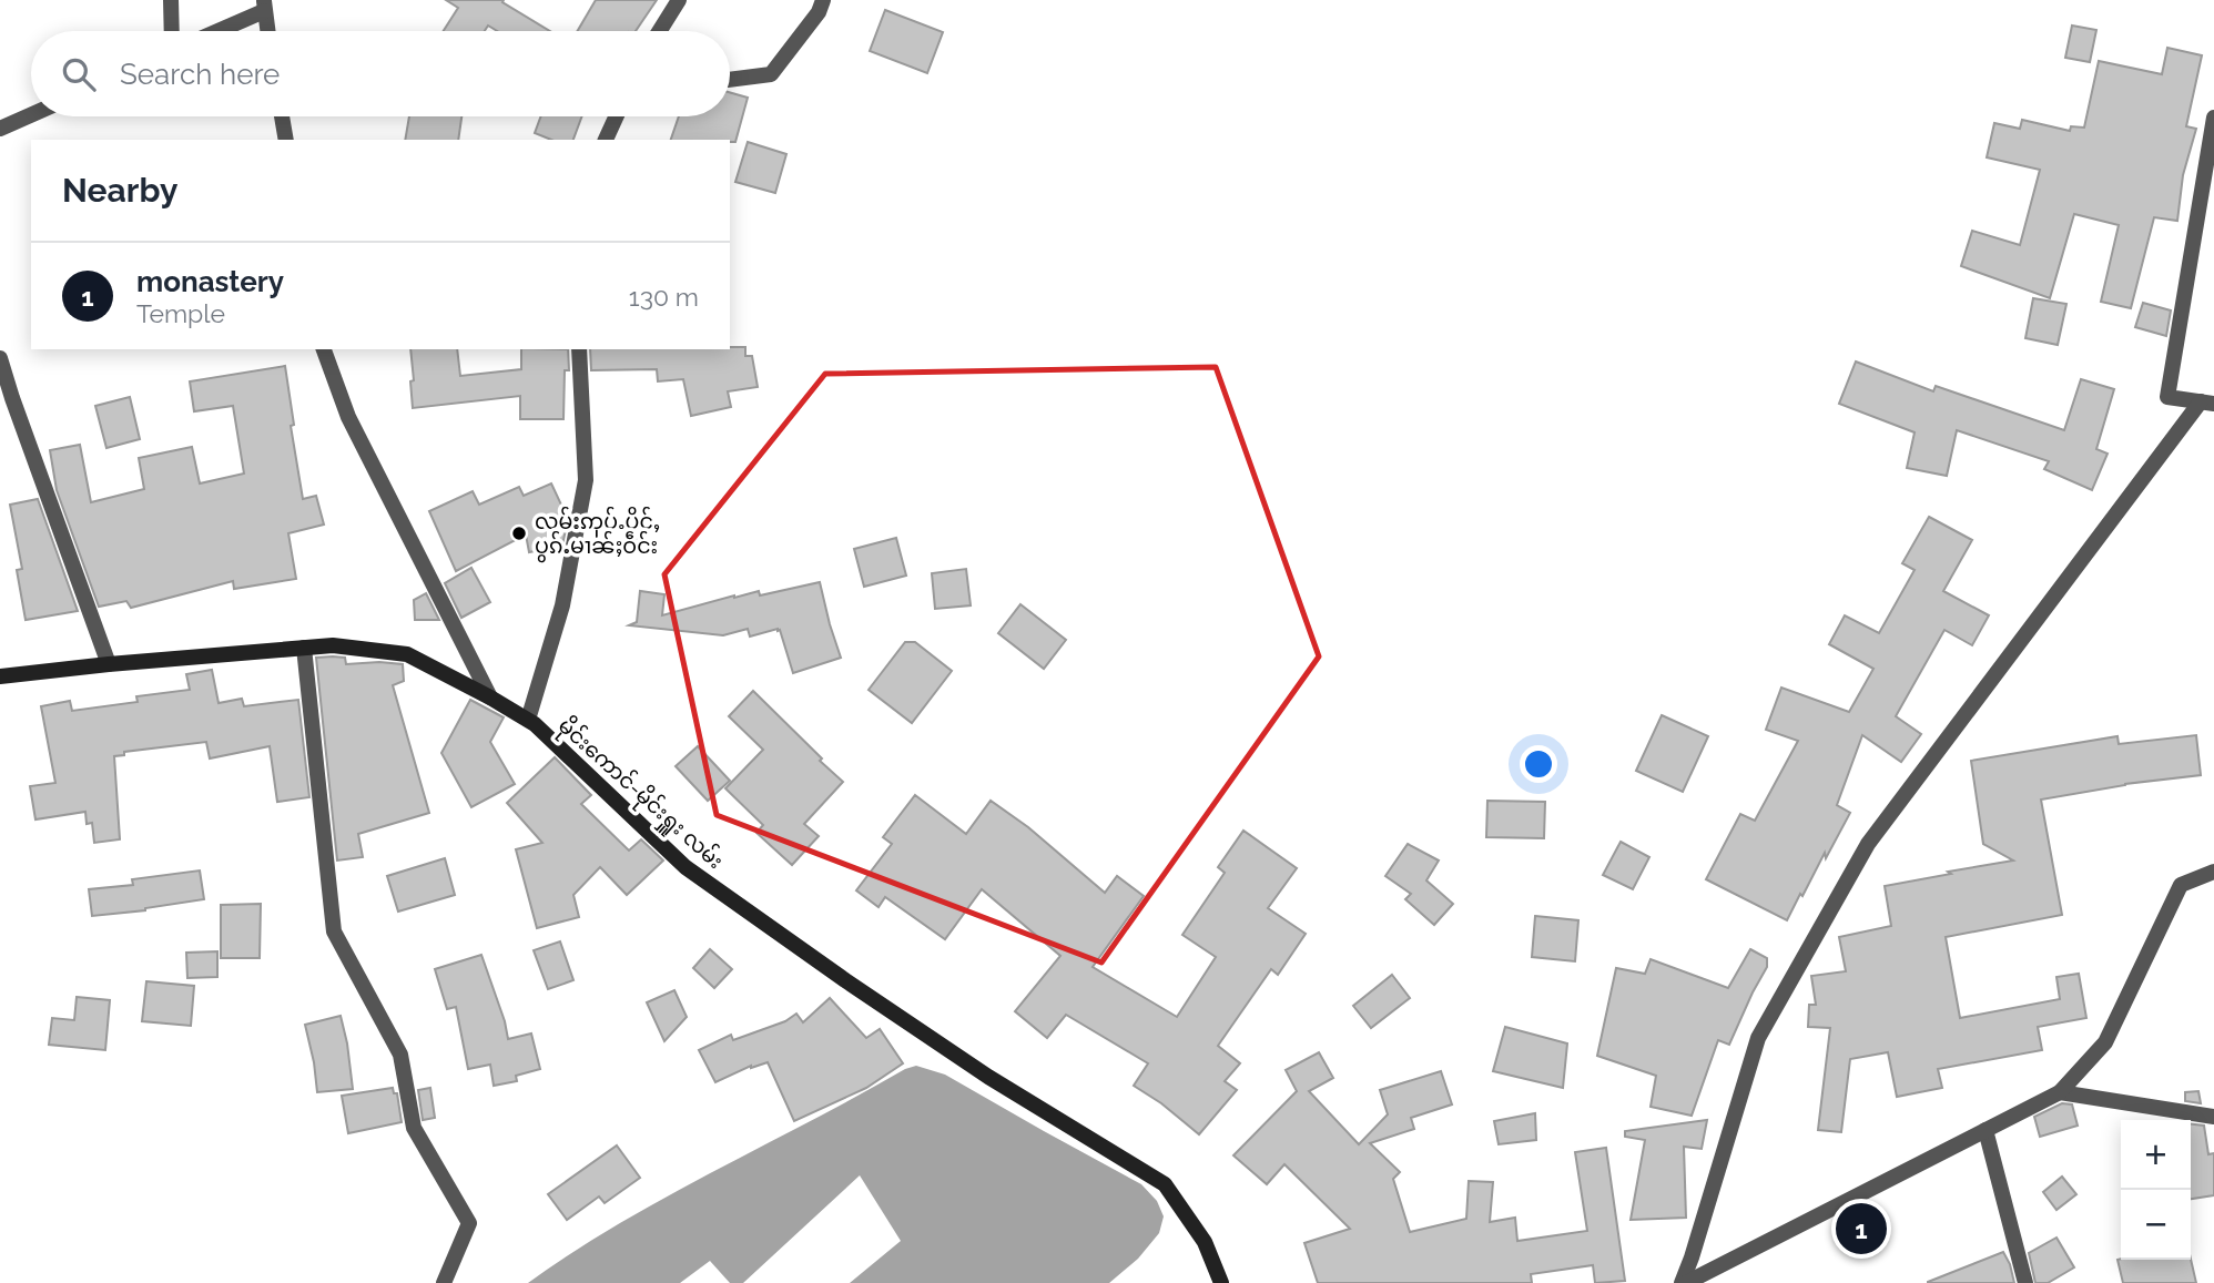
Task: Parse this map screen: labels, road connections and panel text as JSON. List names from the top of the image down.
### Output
{
  "streets": {
    "main road": ["မိုင်းကောင်-မိုင်းရှူး လမ်း"]
  },
  "places": ["လုမ်းဢုပ်ႉပိူင်ႇ ပွၵ်ႉမၢၼ်ႈဝဵင်း"],
  "page": {
    "search": "Search here",
    "heading": "Nearby",
    "list": [
      {
        "mark": "1",
        "name": "monastery",
        "note": "Temple",
        "value": "130 m"
      }
    ],
    "map_buttons": ["+", "−"],
    "pins": "1"
  }
}
